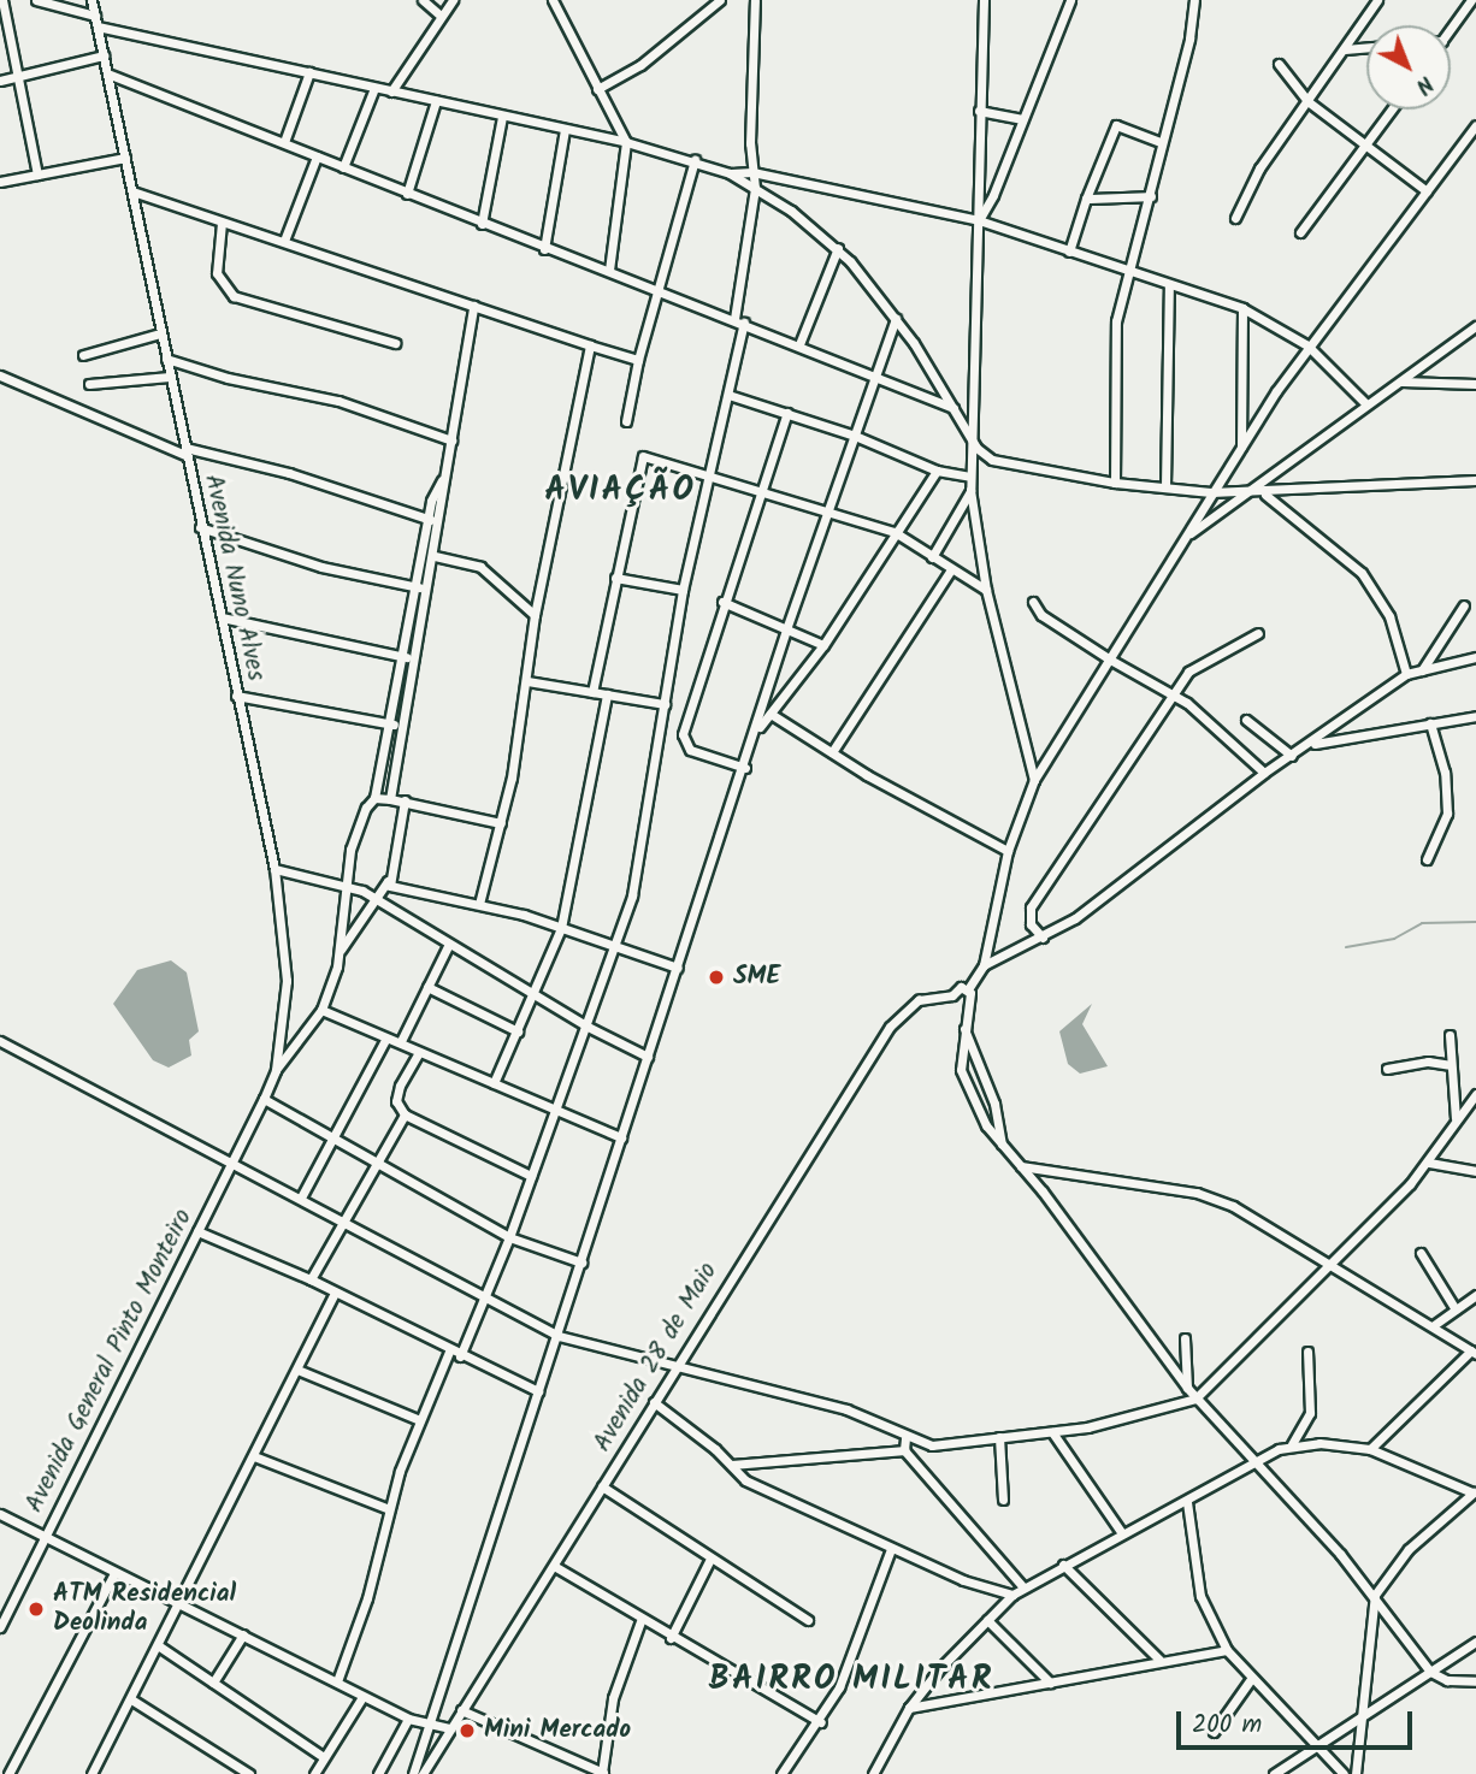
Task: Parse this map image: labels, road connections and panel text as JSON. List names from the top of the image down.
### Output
{
  "streets": {
    "street": ["Avenida Nuno Alves", "Avenida 28 de Maio", "Avenida General Pinto Monteiro"]
  },
  "crossings": [
    ["Avenida Nuno Alves", "Avenida General Pinto Monteiro"]
  ],
  "districts": ["AVIAÇÃO", "BAIRRO MILITAR"],
  "places": ["SME", "ATM Residencial Deolinda", "Mini Mercado"],
  "scale_bar": "200 m",
  "north": "bottom right"
}
